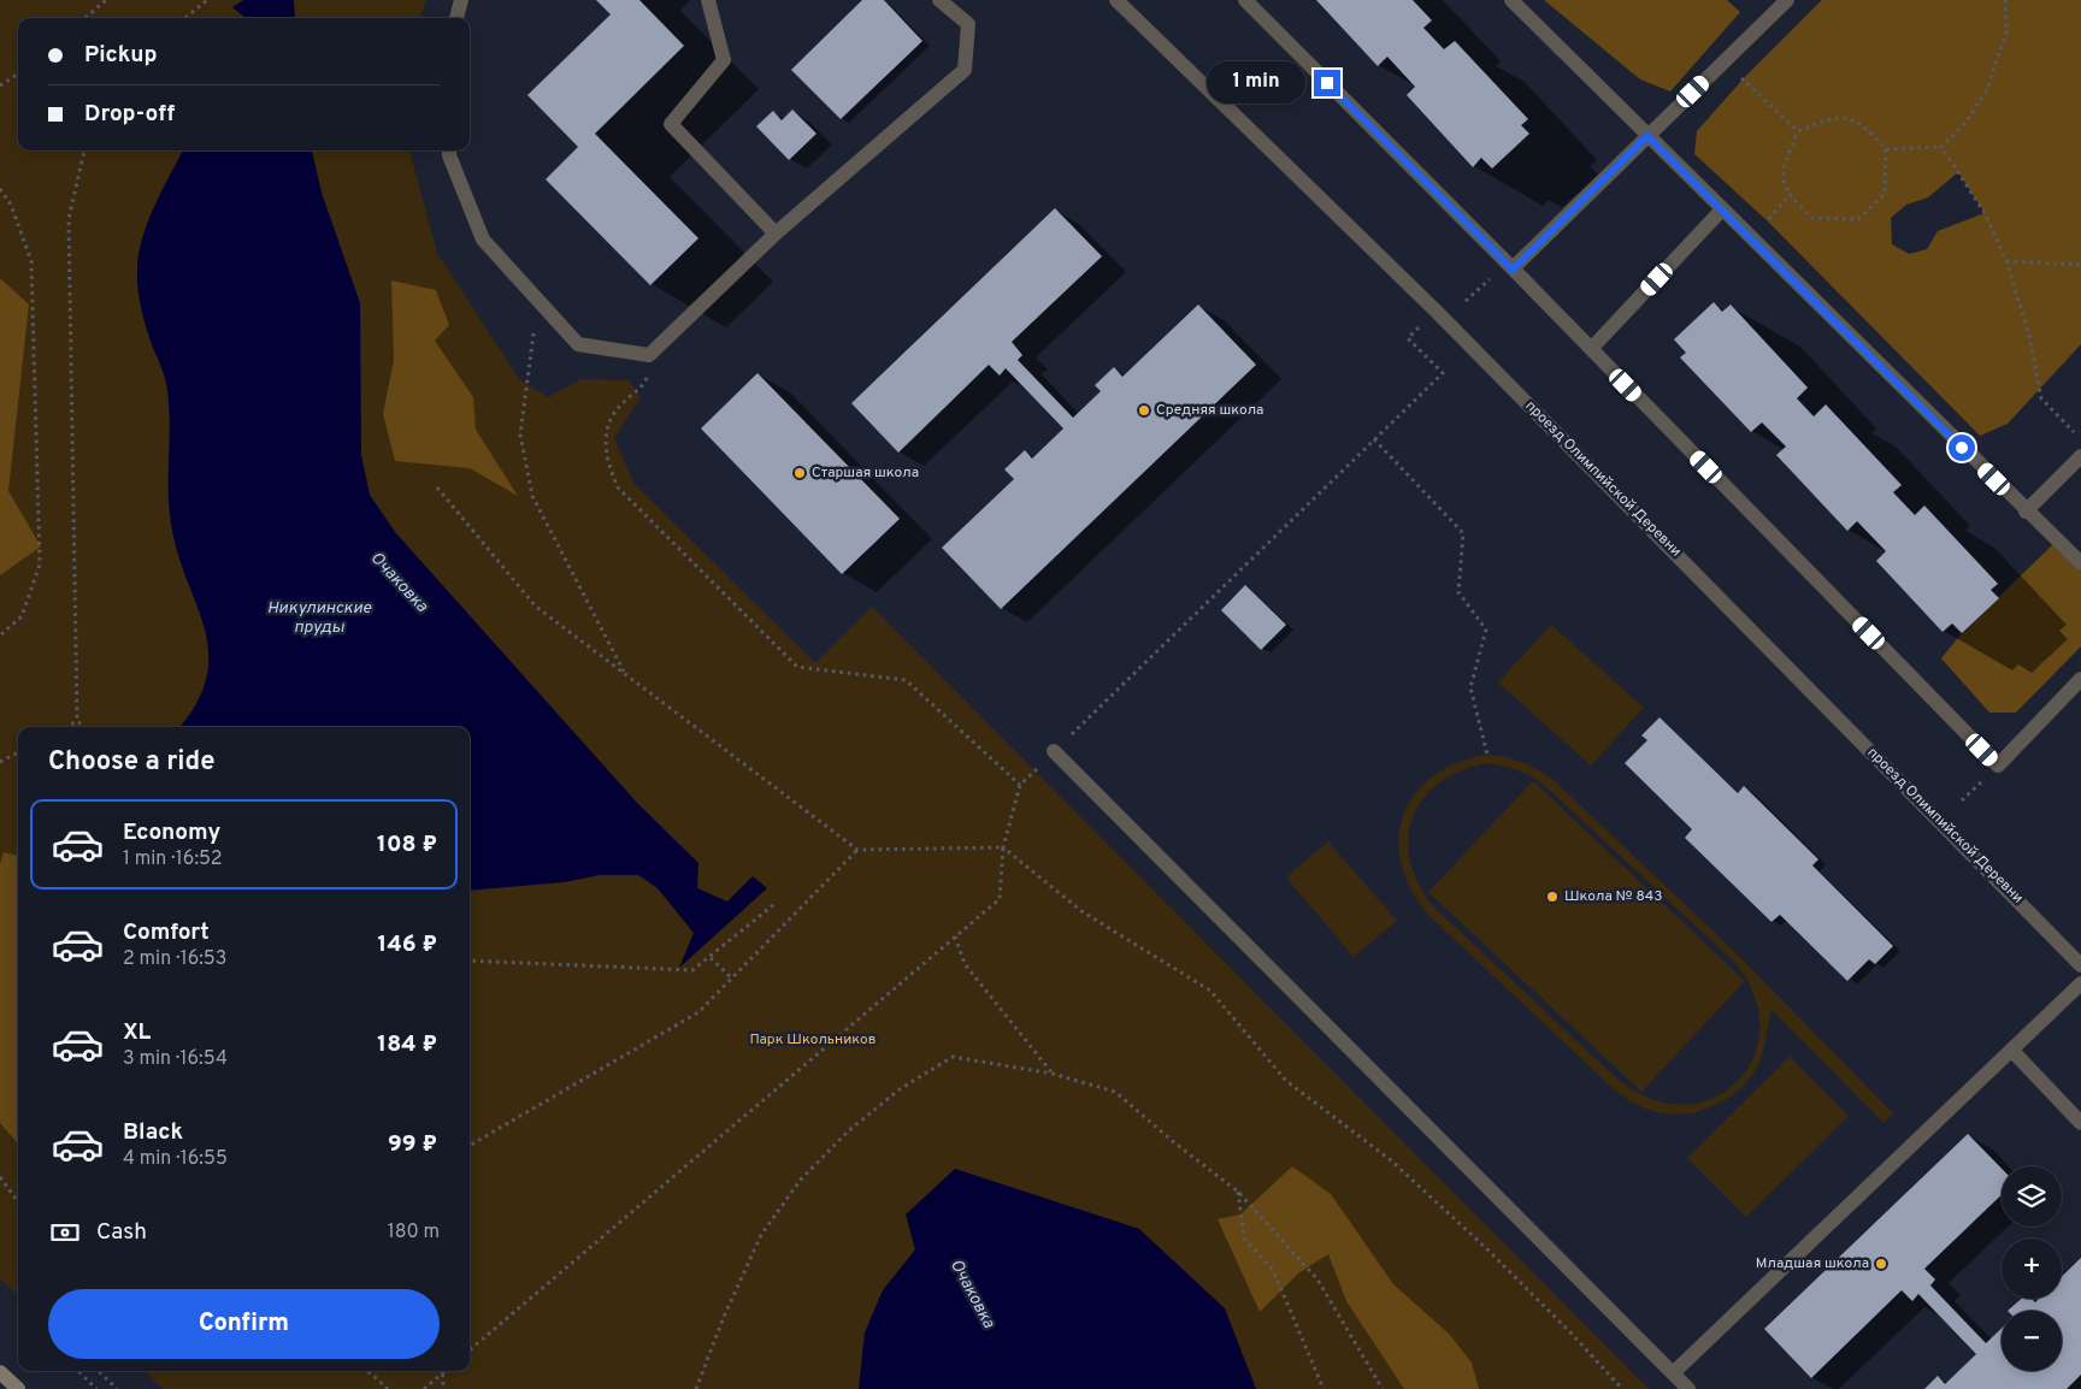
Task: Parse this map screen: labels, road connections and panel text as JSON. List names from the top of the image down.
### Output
{
  "streets": {
    "street": ["проезд Олимпийской Деревни"]
  },
  "water": ["Очаковка", "Никулинские пруды"],
  "parks": ["Парк Школьников"],
  "places": [
    "Средняя школа",
    "Старшая школа",
    "Школа № 843",
    "Младшая школа"
  ],
  "page": {
    "banner": ["Pickup", "Drop-off"],
    "bubble": "1 min",
    "heading": "Choose a ride",
    "list": [
      {
        "name": "Economy",
        "note": "1 min · 16:52",
        "value": "108 ₽"
      },
      {
        "name": "Comfort",
        "note": "2 min · 16:53",
        "value": "146 ₽"
      },
      {
        "name": "XL",
        "note": "3 min · 16:54",
        "value": "184 ₽"
      },
      {
        "name": "Black",
        "note": "4 min · 16:55",
        "value": "99 ₽"
      }
    ],
    "map_buttons": ["+", "−"],
    "pay": ["Cash", "180 m"],
    "buttons": "Confirm"
  }
}
